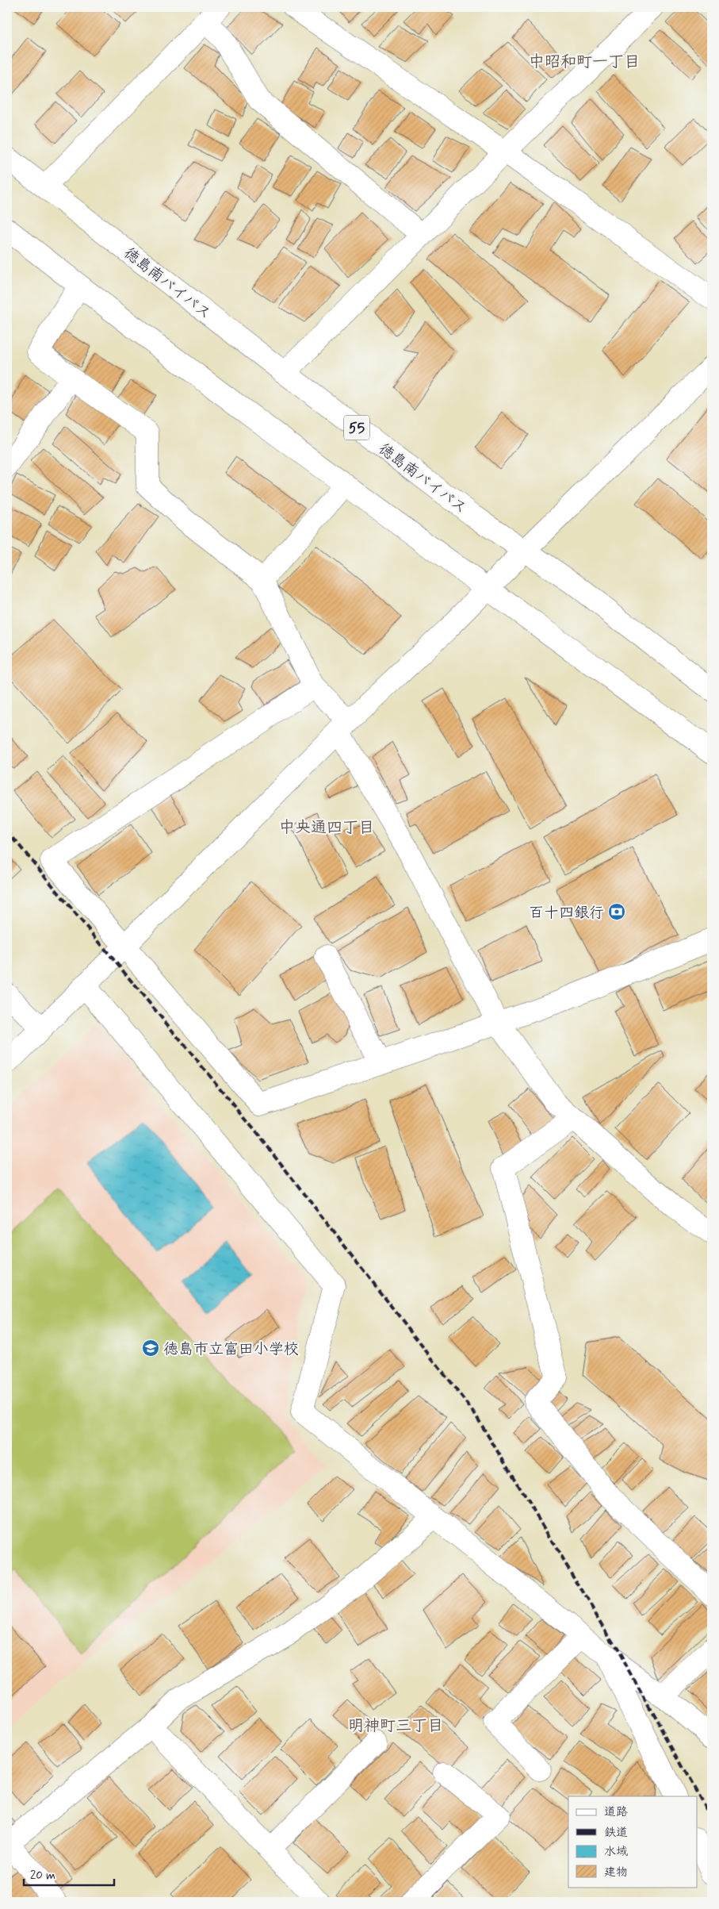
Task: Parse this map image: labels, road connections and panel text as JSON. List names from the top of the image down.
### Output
{
  "streets": {
    "main road": ["徳島南バイパス", "55"]
  },
  "districts": ["中昭和町一丁目", "中央通四丁目", "明神町三丁目"],
  "places": {
    "bank": ["百十四銀行"],
    "school or university": ["徳島市立富田小学校"]
  },
  "legend": [
    "道路",
    "鉄道",
    "水域",
    "建物"
  ],
  "scale_bar": "20 m"
}
